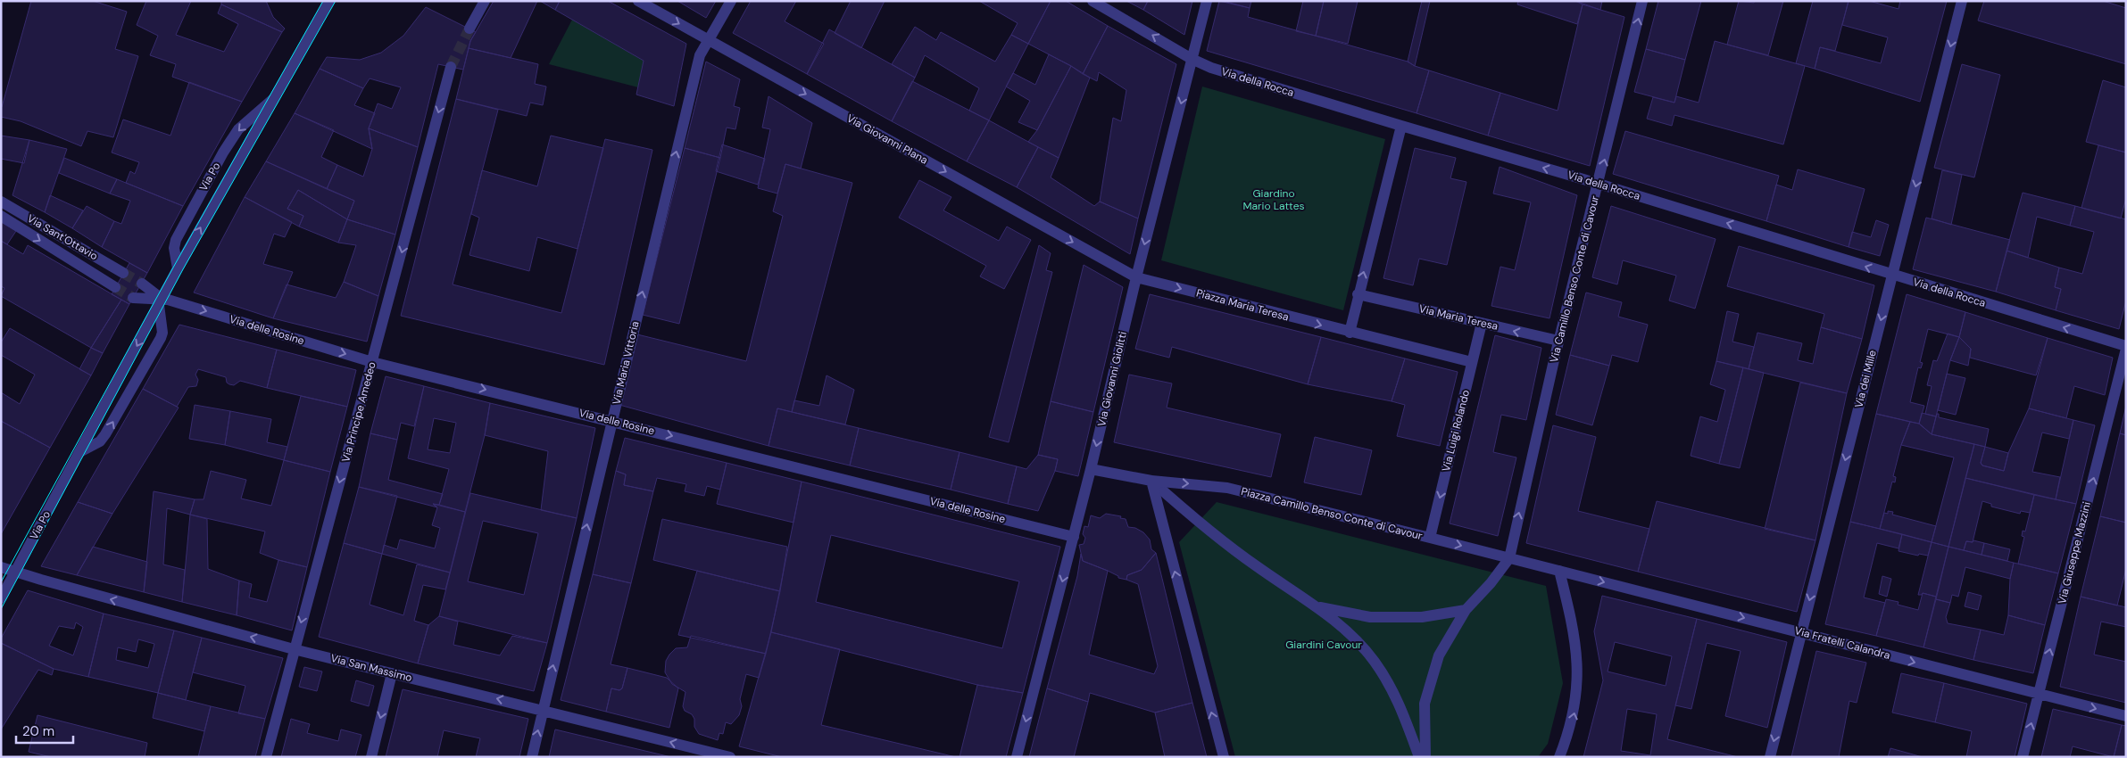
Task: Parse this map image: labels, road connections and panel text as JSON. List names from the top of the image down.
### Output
{
  "streets": {
    "street": [
      "Via della Rocca",
      "Via Giovanni Plana",
      "Via Po",
      "Via Sant'Ottavio",
      "Via Camillo Benso Conte di Cavour",
      "Piazza Maria Teresa",
      "Via Maria Teresa",
      "Via delle Rosine",
      "Via Maria Vittoria",
      "Via Giovanni Giolitti",
      "Via dei Mille",
      "Via Principe Amedeo",
      "Via Luigi Rolando",
      "Piazza Camillo Benso Conte di Cavour",
      "Via Giuseppe Mazzini",
      "Via Fratelli Calandra",
      "Via San Massimo"
    ]
  },
  "crossings": [
    ["Via della Rocca", "Via Camillo Benso Conte di Cavour"],
    ["Via della Rocca", "Via Giovanni Giolitti"],
    ["Via della Rocca", "Via dei Mille"],
    ["Via della Rocca", "Via Giuseppe Mazzini"],
    ["Via Giovanni Plana", "Piazza Maria Teresa"],
    ["Via Giovanni Plana", "Via Maria Vittoria"],
    ["Via Giovanni Plana", "Via Giovanni Giolitti"],
    ["Via Po", "Via delle Rosine"],
    ["Via Po", "Via San Massimo"],
    ["Via Camillo Benso Conte di Cavour", "Via Maria Teresa"],
    ["Via Camillo Benso Conte di Cavour", "Piazza Camillo Benso Conte di Cavour"],
    ["Piazza Maria Teresa", "Via Giovanni Giolitti"],
    ["Piazza Maria Teresa", "Via Luigi Rolando"],
    ["Via Maria Teresa", "Via Luigi Rolando"],
    ["Via delle Rosine", "Via Maria Vittoria"],
    ["Via delle Rosine", "Via Giovanni Giolitti"],
    ["Via delle Rosine", "Via Principe Amedeo"],
    ["Via Maria Vittoria", "Via San Massimo"],
    ["Via Giovanni Giolitti", "Piazza Camillo Benso Conte di Cavour"],
    ["Via dei Mille", "Via Fratelli Calandra"],
    ["Via Principe Amedeo", "Via San Massimo"],
    ["Via Luigi Rolando", "Piazza Camillo Benso Conte di Cavour"],
    ["Piazza Camillo Benso Conte di Cavour", "Via Fratelli Calandra"],
    ["Via Giuseppe Mazzini", "Via Fratelli Calandra"]
  ],
  "one_way": [
    "Via della Rocca",
    "Via Giovanni Plana",
    "Via Camillo Benso Conte di Cavour",
    "Piazza Maria Teresa",
    "Via Maria Teresa",
    "Via delle Rosine",
    "Via Maria Vittoria",
    "Via Giovanni Giolitti",
    "Via dei Mille",
    "Via Principe Amedeo",
    "Via Luigi Rolando",
    "Via Giuseppe Mazzini",
    "Via Fratelli Calandra",
    "Via San Massimo"
  ],
  "parks": ["Giardino Mario Lattes", "Giardini Cavour"],
  "scale_bar": "20 m"
}
